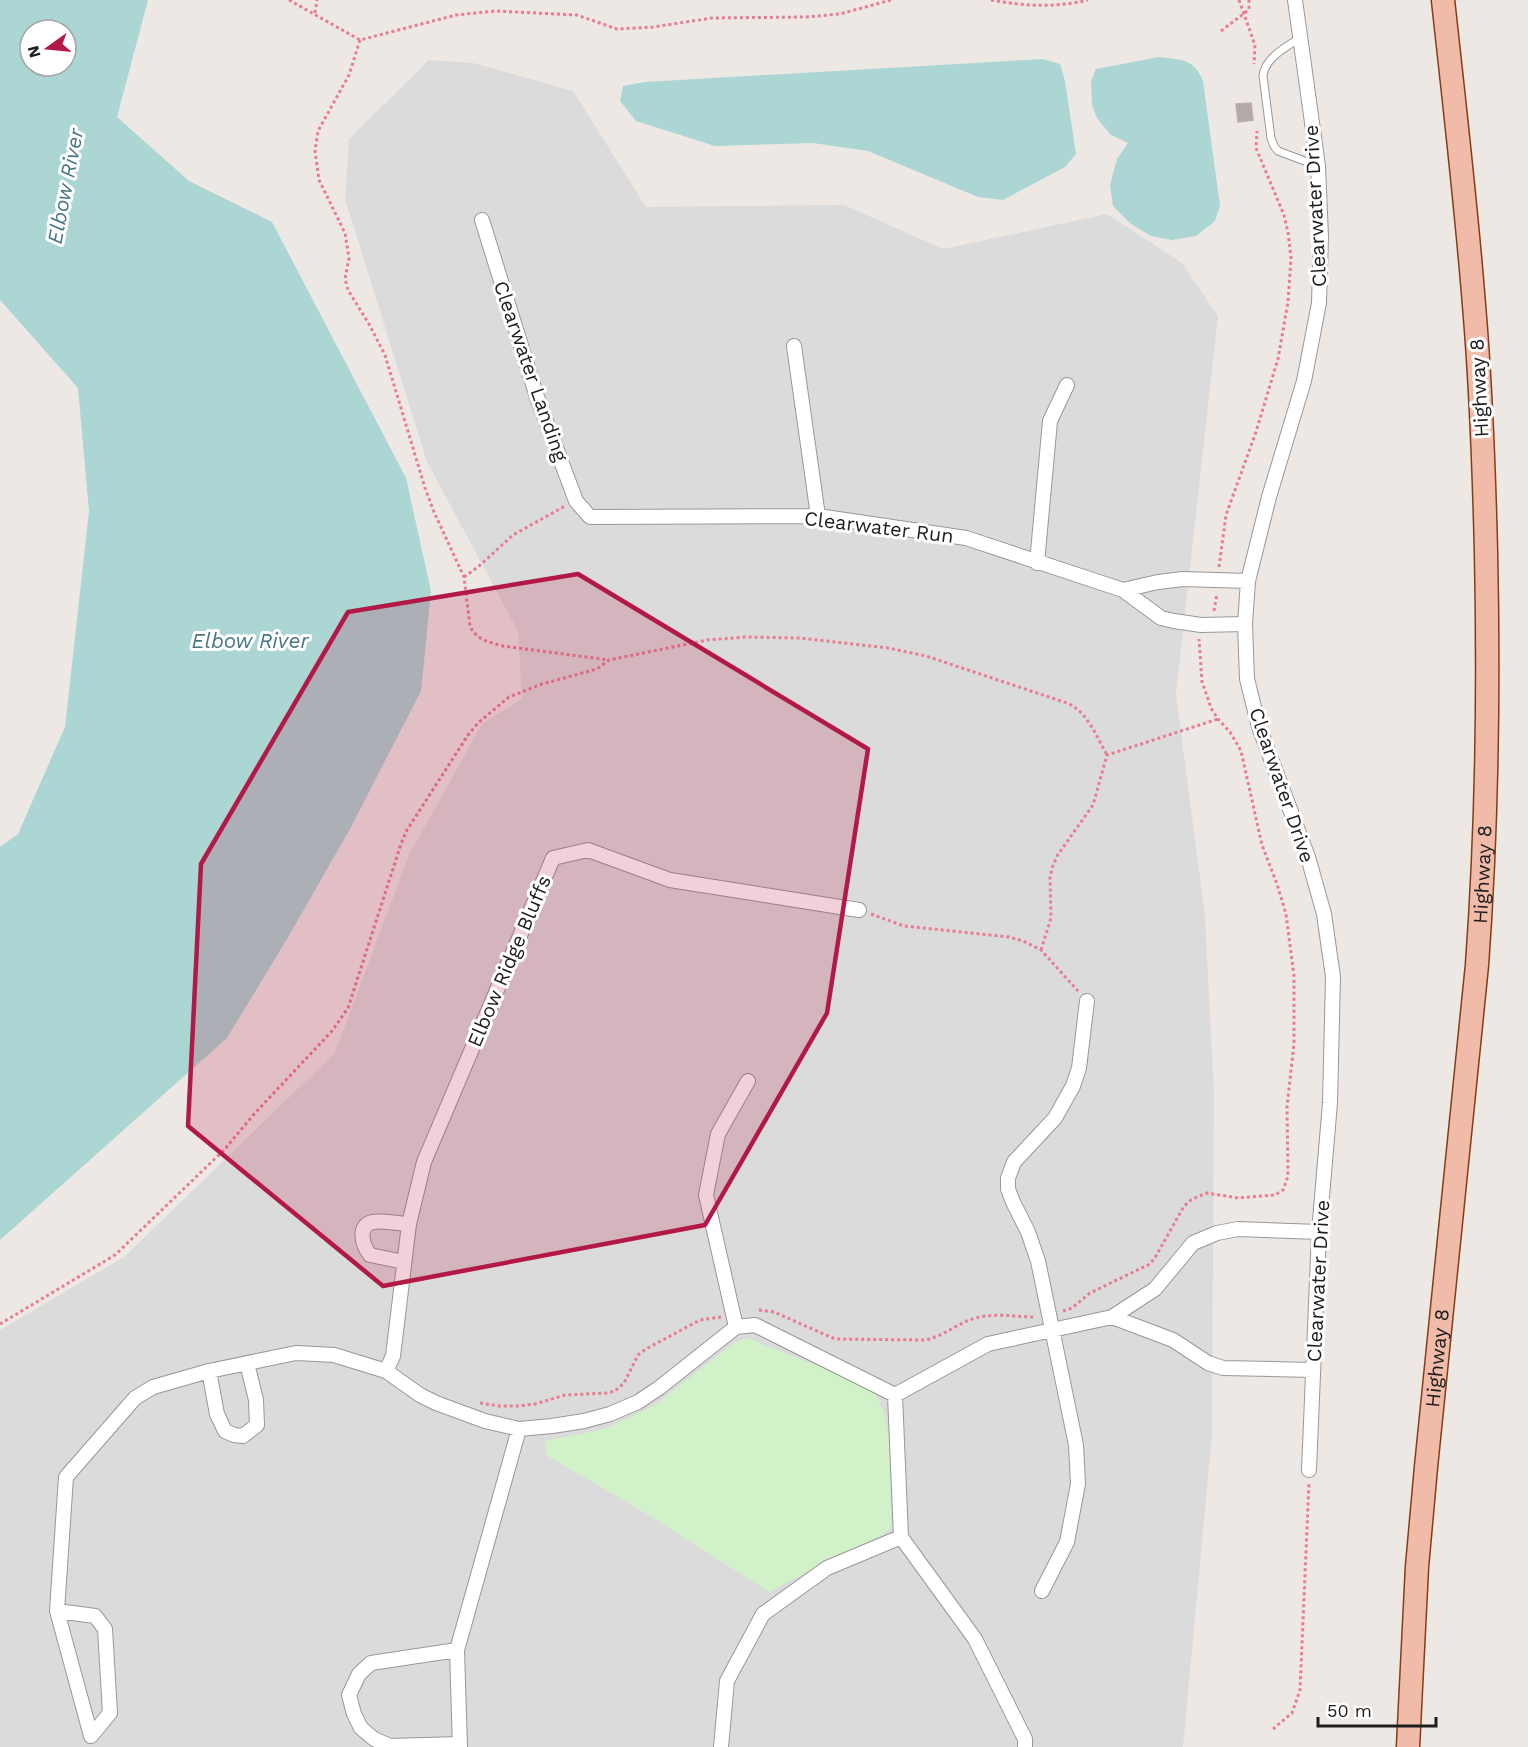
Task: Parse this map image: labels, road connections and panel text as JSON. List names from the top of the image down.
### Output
{
  "streets": {
    "main road": ["Highway 8"],
    "street": [
      "Clearwater Drive",
      "Clearwater Landing",
      "Clearwater Run",
      "Elbow Ridge Bluffs"
    ]
  },
  "crossings": [
    ["Clearwater Drive", "Clearwater Run"],
    ["Clearwater Landing", "Clearwater Run"]
  ],
  "water": ["Elbow River"],
  "scale_bar": "50 m",
  "north": "left"
}
